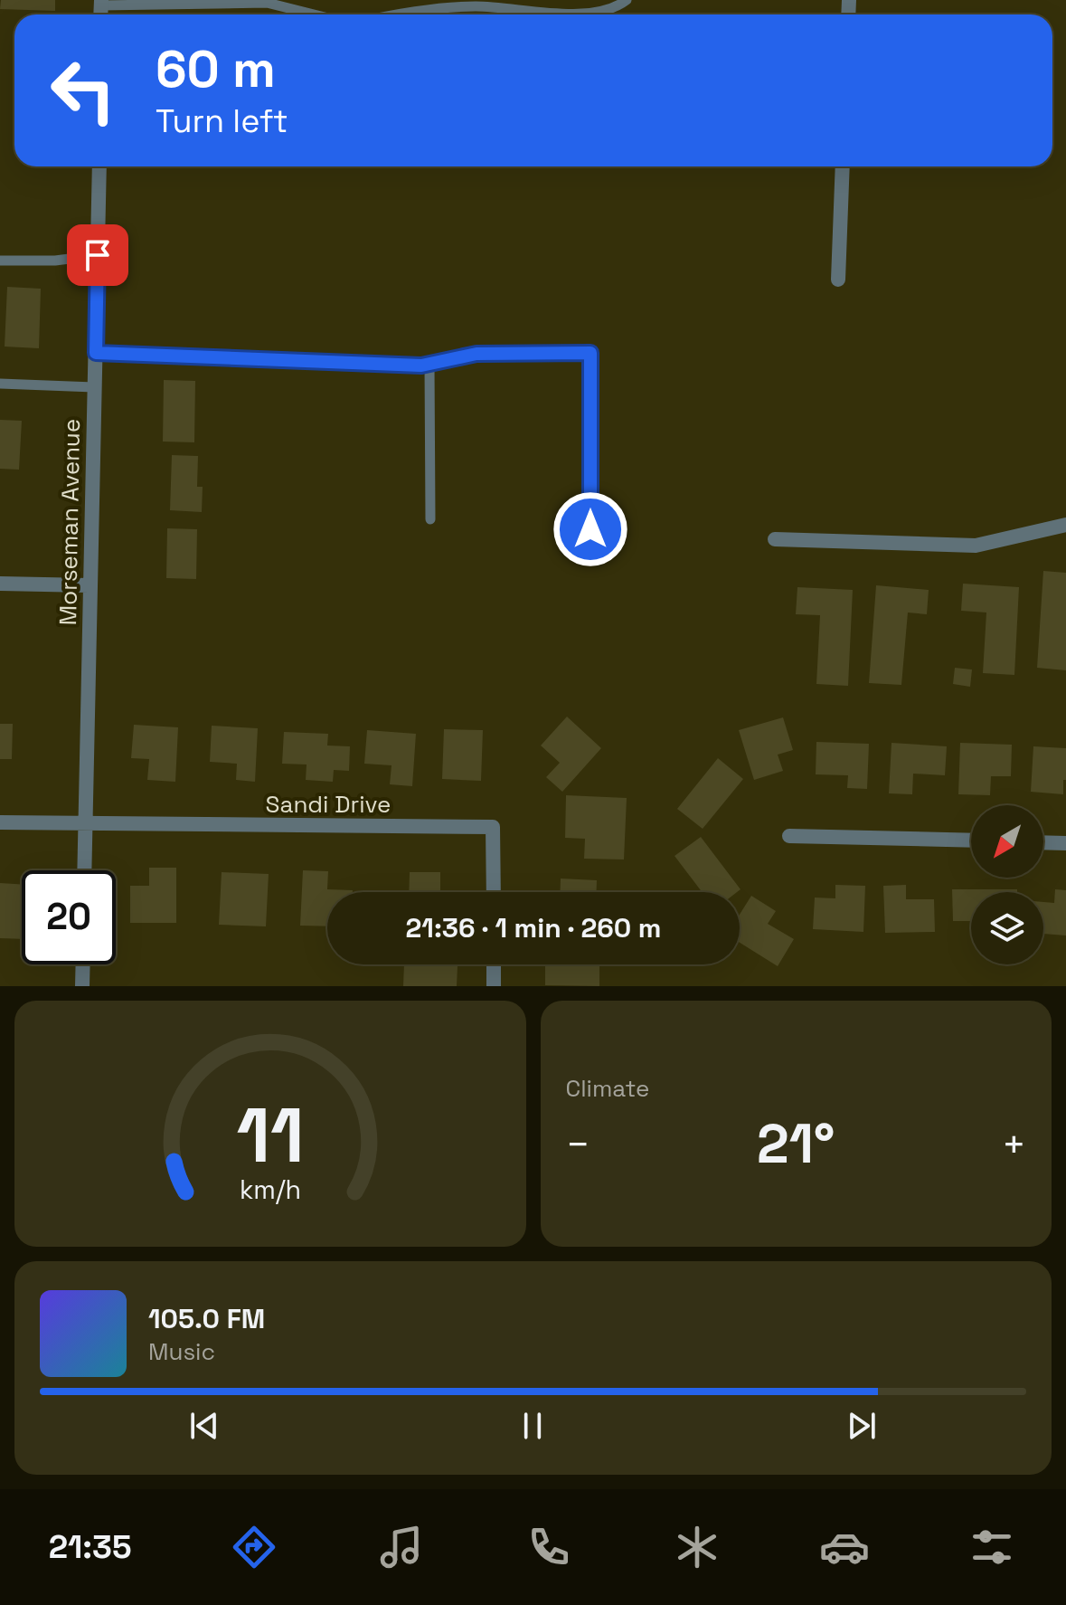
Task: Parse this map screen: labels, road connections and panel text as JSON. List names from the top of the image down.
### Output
{
  "streets": {
    "street": ["Morseman Avenue", "Sandi Drive"]
  },
  "crossings": [
    ["Morseman Avenue", "Sandi Drive"]
  ],
  "north": "bottom left",
  "page": {
    "turn": ["60 m", "Turn left"],
    "limit": "20",
    "trip": "21:36 · 1 min · 260 m",
    "tile": "Climate",
    "heat": ["−", "21°", "+"],
    "song": ["105.0 FM", "Music"],
    "tabs": "21:35",
    "gauge": ["11", "km/h"]
  }
}
